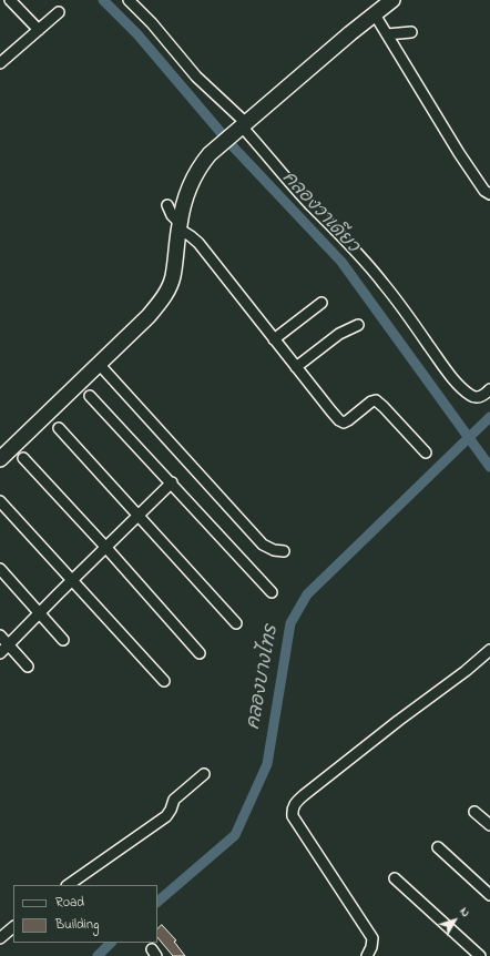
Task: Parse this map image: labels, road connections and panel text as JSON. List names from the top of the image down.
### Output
{
  "water": ["คลองวาเดียว", "คลองบางไทร"],
  "legend": ["Road", "Building"],
  "north": "top right"
}
